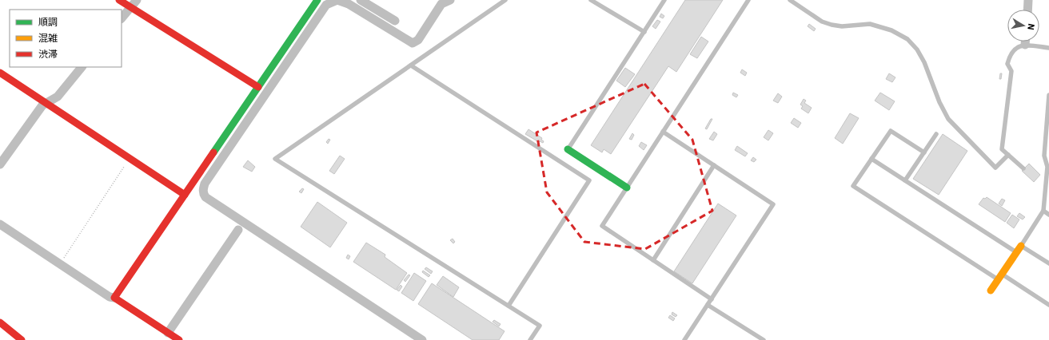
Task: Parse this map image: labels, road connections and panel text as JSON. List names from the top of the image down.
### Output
{
  "legend": ["順調", "混雑", "渋滞"],
  "north": "right"
}
